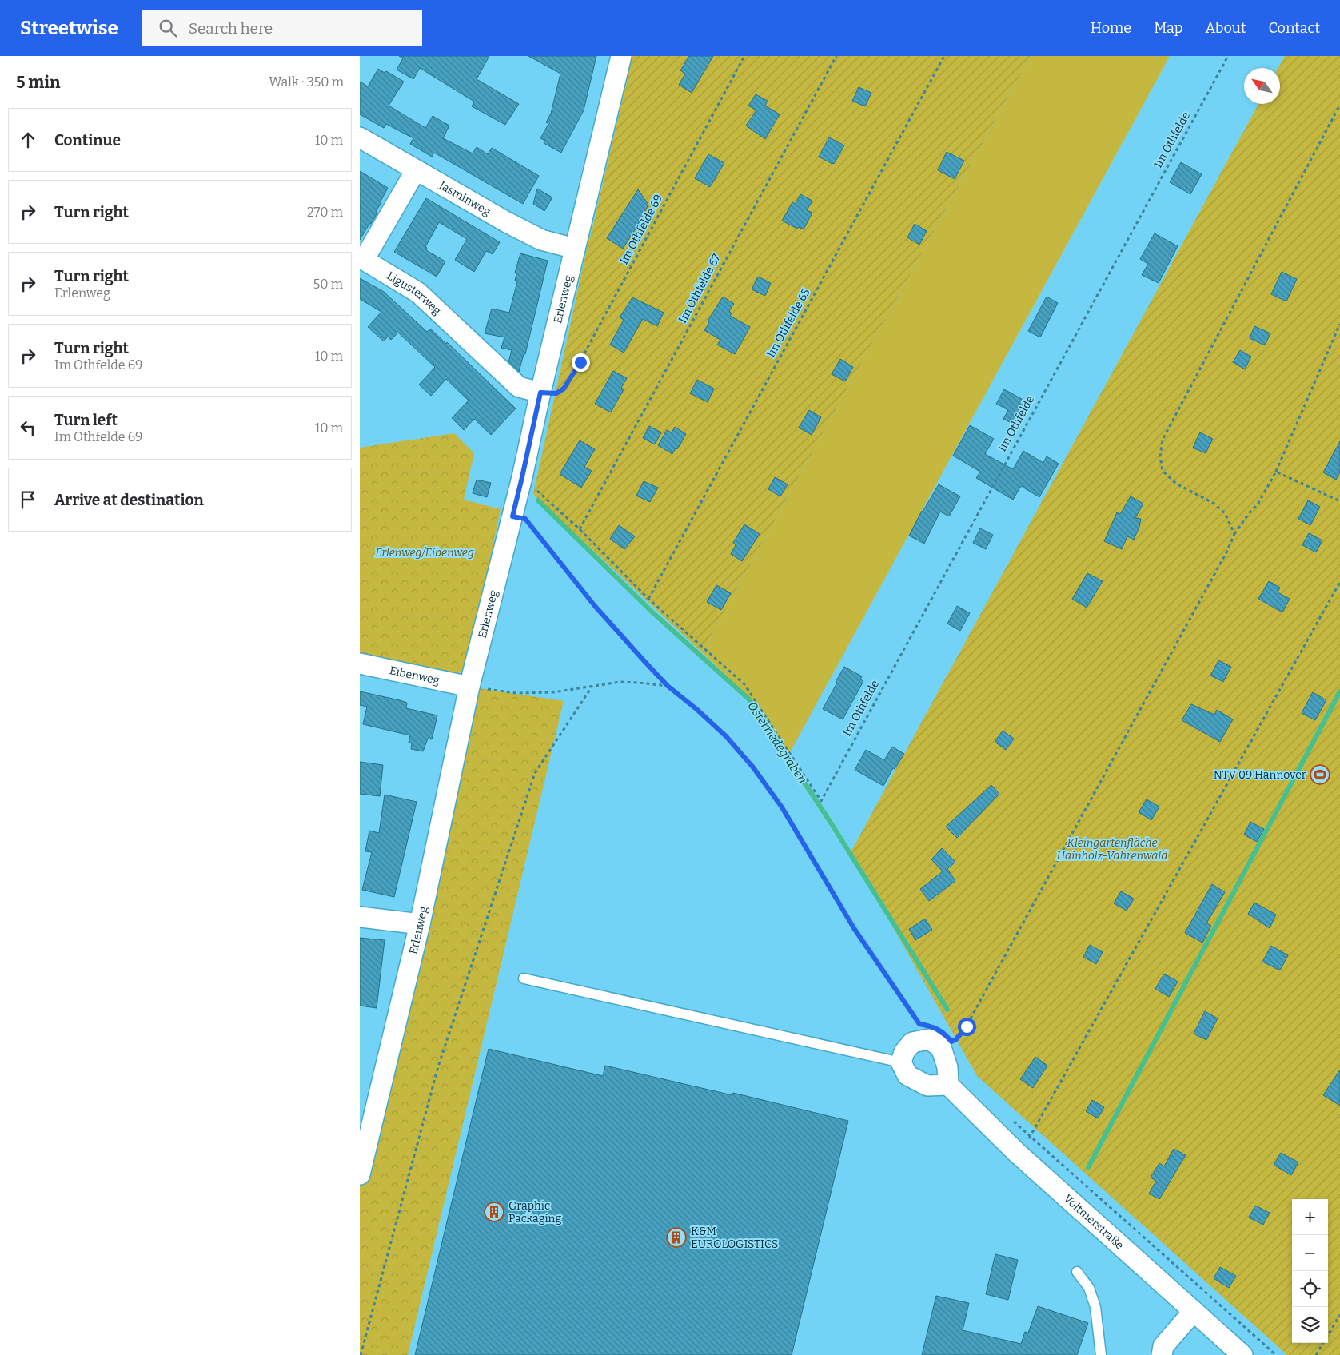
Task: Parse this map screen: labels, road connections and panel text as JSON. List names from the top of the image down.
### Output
{
  "streets": {
    "street": [
      "Jasminweg",
      "Ligusterweg",
      "Erlenweg",
      "Eibenweg",
      "Voltmerstraße"
    ],
    "path": [
      "Im Othfelde",
      "Im Othfelde 69",
      "Im Othfelde 67",
      "Im Othfelde 65"
    ]
  },
  "crossings": [
    ["Im Othfelde", "Im Othfelde 65"],
    ["Jasminweg", "Ligusterweg"],
    ["Jasminweg", "Erlenweg"],
    ["Im Othfelde 69", "Ligusterweg"],
    ["Im Othfelde 69", "Erlenweg"],
    ["Ligusterweg", "Erlenweg"],
    ["Erlenweg", "Eibenweg"]
  ],
  "water": ["Osterriedegraben"],
  "parks": ["Erlenweg/Eibenweg", "Kleingartenfläche Hainholz-Vahrenwald"],
  "places": {
    "sports": ["NTV 09 Hannover"],
    "building": ["Graphic Packaging", "K&M EUROLOGISTICS"]
  },
  "north": "top left",
  "page": {
    "header": "Streetwise",
    "search": "Search here",
    "nav": [
      "Home",
      "Map",
      "About",
      "Contact"
    ],
    "heading": ["5 min", "Walk · 350 m"],
    "list": [
      ["Continue", "10 m"],
      ["Turn right", "270 m"],
      ["Turn right", "Erlenweg", "50 m"],
      ["Turn right", "Im Othfelde 69", "10 m"],
      ["Turn left", "Im Othfelde 69", "10 m"],
      "Arrive at destination"
    ],
    "map_buttons": ["+", "−"]
  }
}
